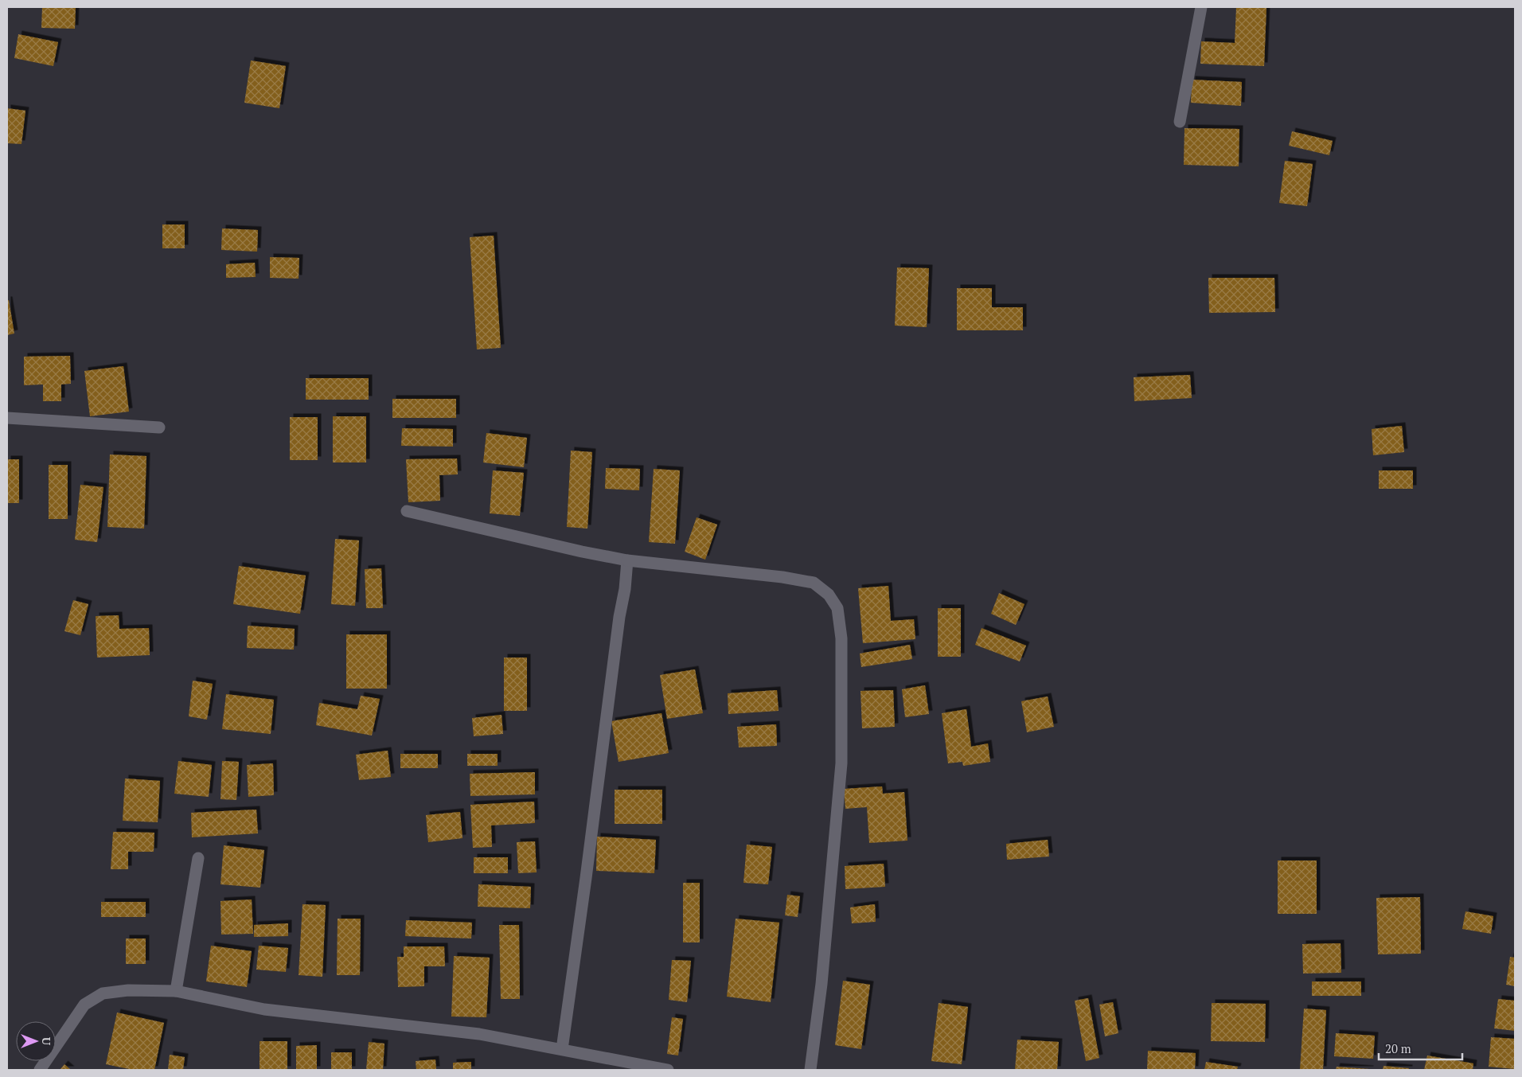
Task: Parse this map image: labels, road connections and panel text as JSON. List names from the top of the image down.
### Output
{
  "scale_bar": "20 m",
  "north": "right"
}
